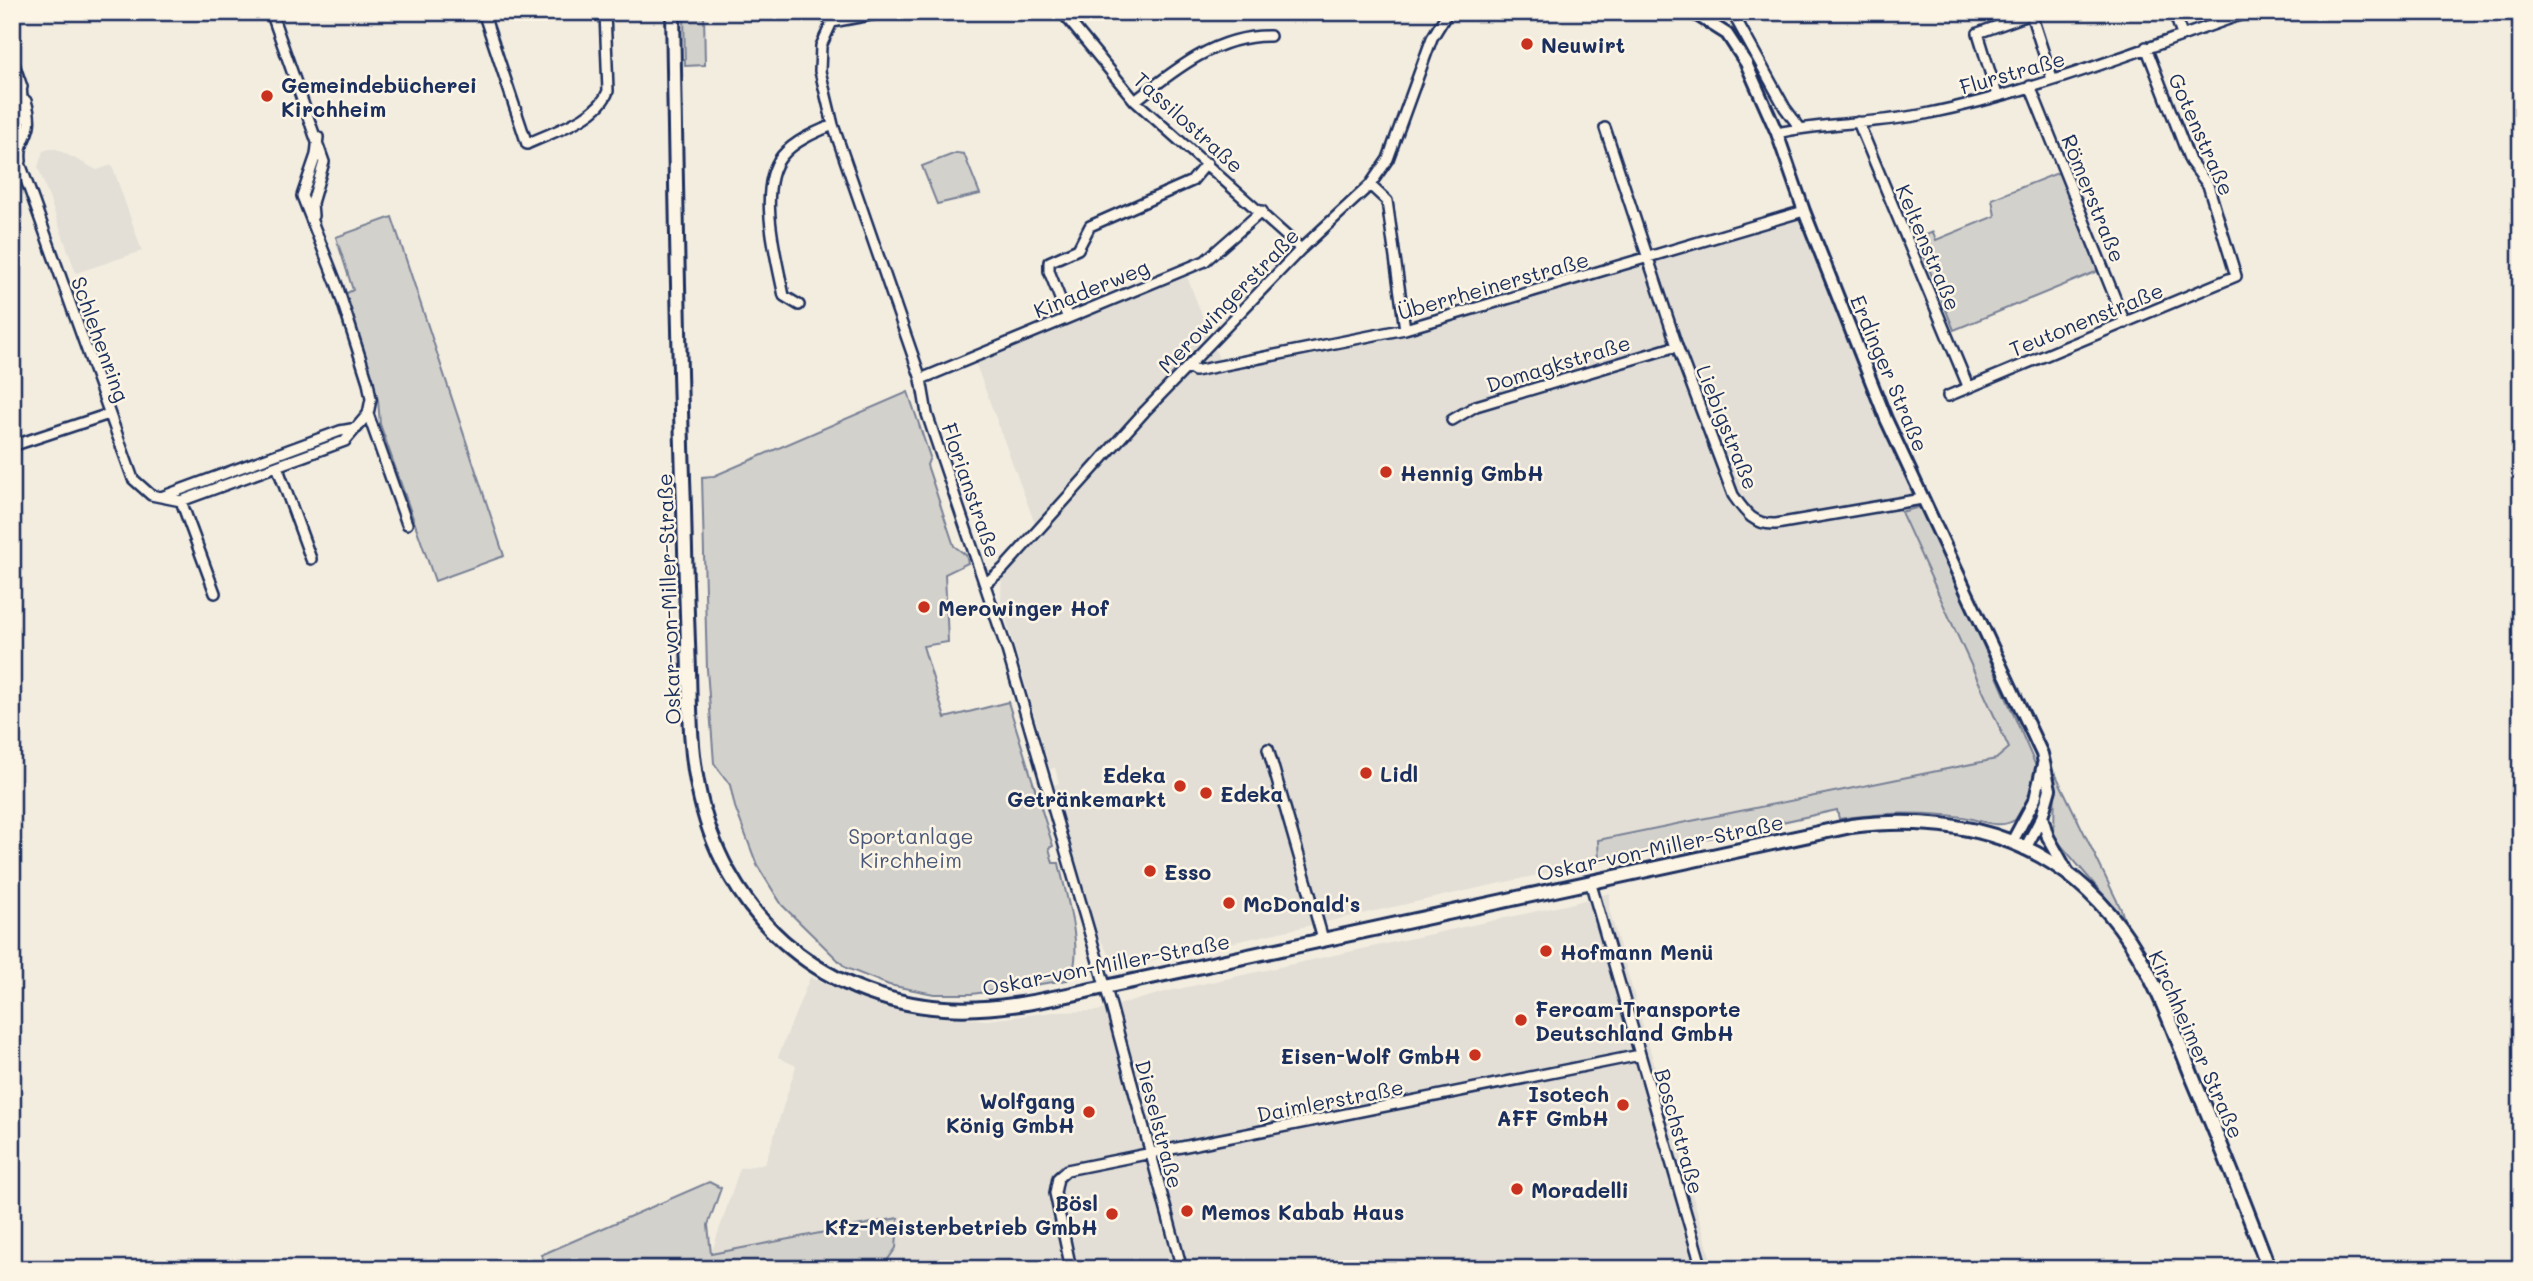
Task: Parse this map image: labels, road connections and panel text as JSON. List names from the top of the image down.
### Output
{
  "streets": {
    "main road": ["Oskar-von-Miller-Straße", "Kirchheimer Straße"],
    "street": [
      "Flurstraße",
      "Tassilostraße",
      "Gotenstraße",
      "Römerstraße",
      "Keltenstraße",
      "Überrheinerstraße",
      "Kinaderweg",
      "Merowingerstraße",
      "Teutonenstraße",
      "Schlehenring",
      "Domagkstraße",
      "Erdinger Straße",
      "Liebigstraße",
      "Florianstraße",
      "Daimlerstraße",
      "Dieselstraße",
      "Boschstraße"
    ]
  },
  "crossings": [
    ["Flurstraße", "Gotenstraße"],
    ["Flurstraße", "Römerstraße"],
    ["Flurstraße", "Keltenstraße"],
    ["Flurstraße", "Erdinger Straße"],
    ["Tassilostraße", "Kinaderweg"],
    ["Tassilostraße", "Merowingerstraße"],
    ["Gotenstraße", "Teutonenstraße"],
    ["Römerstraße", "Teutonenstraße"],
    ["Keltenstraße", "Teutonenstraße"],
    ["Überrheinerstraße", "Merowingerstraße"],
    ["Überrheinerstraße", "Erdinger Straße"],
    ["Überrheinerstraße", "Liebigstraße"],
    ["Kinaderweg", "Florianstraße"],
    ["Merowingerstraße", "Florianstraße"],
    ["Domagkstraße", "Liebigstraße"],
    ["Erdinger Straße", "Liebigstraße"],
    ["Erdinger Straße", "Kirchheimer Straße"],
    ["Florianstraße", "Oskar-von-Miller-Straße"],
    ["Florianstraße", "Dieselstraße"],
    ["Oskar-von-Miller-Straße", "Kirchheimer Straße"],
    ["Oskar-von-Miller-Straße", "Dieselstraße"],
    ["Oskar-von-Miller-Straße", "Boschstraße"],
    ["Daimlerstraße", "Dieselstraße"],
    ["Daimlerstraße", "Boschstraße"]
  ],
  "parks": ["Sportanlage Kirchheim"],
  "places": [
    "Neuwirt",
    "Gemeindebücherei Kirchheim",
    "Hennig GmbH",
    "Merowinger Hof",
    "Lidl",
    "Edeka Getränkemarkt",
    "Edeka",
    "Esso",
    "McDonald's",
    "Hofmann Menü",
    "Fercam-Transporte Deutschland GmbH",
    "Eisen-Wolf GmbH",
    "Isotech AFF GmbH",
    "Wolfgang König GmbH",
    "Moradelli",
    "Memos Kabab Haus",
    "Bösl Kfz-Meisterbetrieb GmbH"
  ]
}
